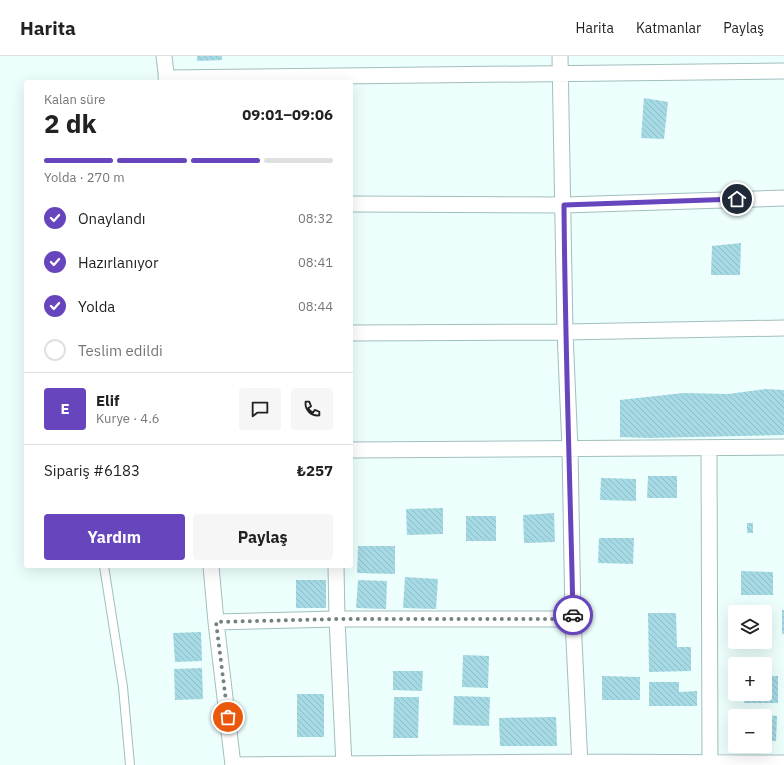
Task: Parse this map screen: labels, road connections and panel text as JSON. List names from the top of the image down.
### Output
{
  "page": {
    "header": "Harita",
    "nav": ["Harita", "Katmanlar", "Paylaş"],
    "heading": ["2 dk", "Kalan süre", "09:01–09:06"],
    "panel": [
      "Elif",
      "Kurye · 4.6",
      "Sipariş #6183",
      "₺257"
    ],
    "bar": "Yolda · 270 m",
    "list": [
      ["Onaylandı", "08:32"],
      ["Hazırlanıyor", "08:41"],
      ["Yolda", "08:44"],
      "Teslim edildi"
    ],
    "round": "E",
    "buttons": ["Yardım", "Paylaş"],
    "map_buttons": ["+", "−"]
  }
}
